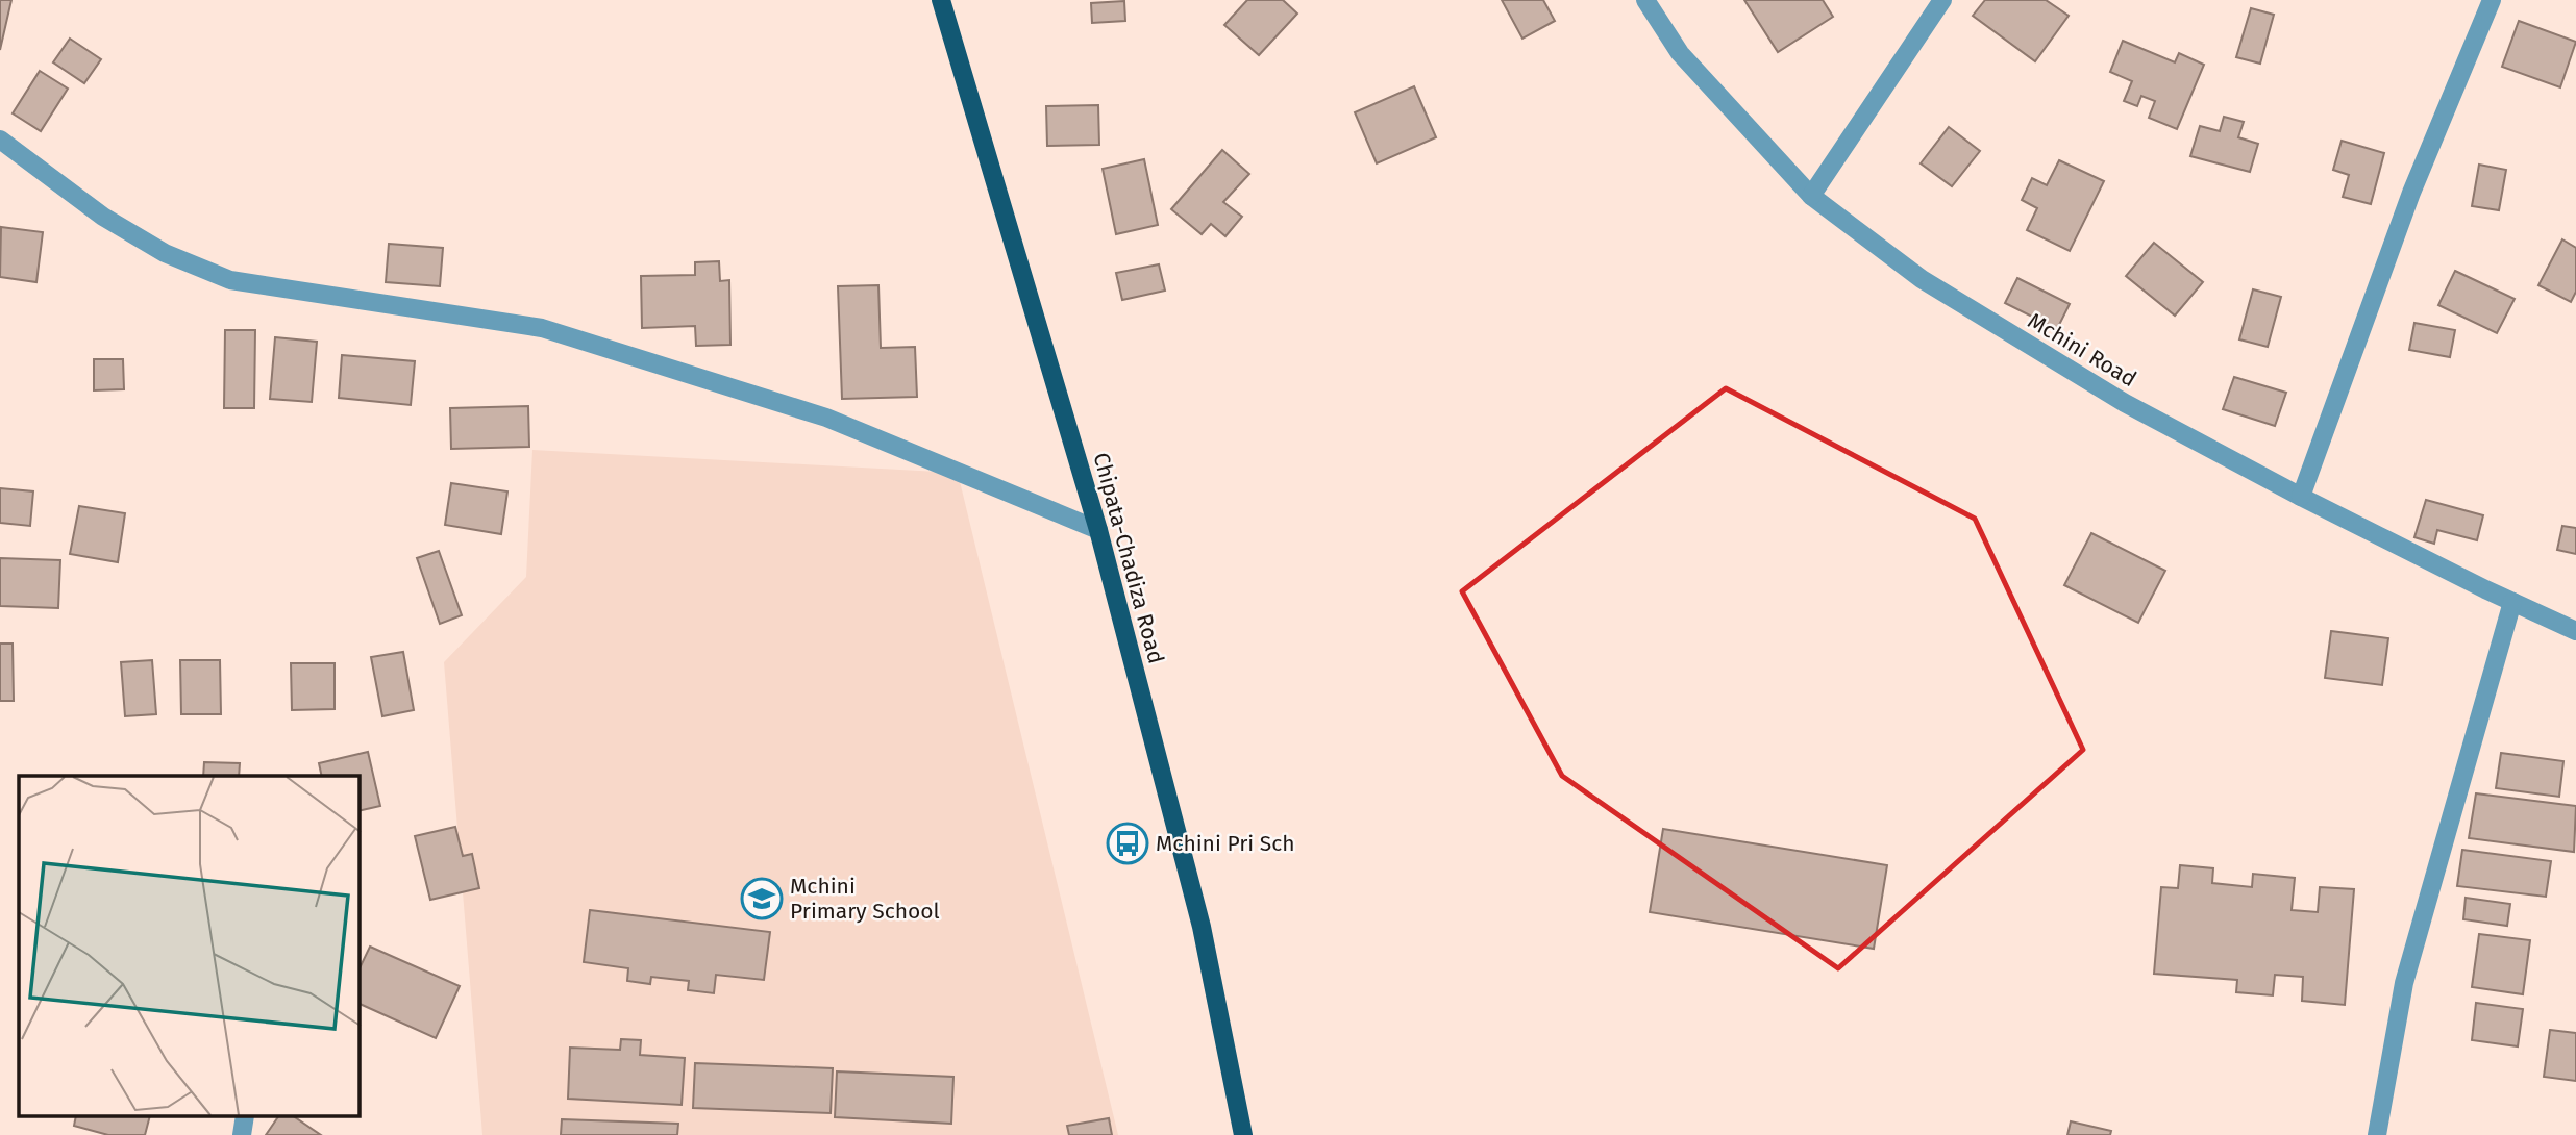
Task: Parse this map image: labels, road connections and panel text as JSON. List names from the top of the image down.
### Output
{
  "streets": {
    "main road": ["Chipata-Chadiza Road"],
    "street": ["Mchini Road"]
  },
  "places": {
    "bus stop": ["Mchini Pri Sch"],
    "school or university": ["Mchini Primary School"]
  }
}
